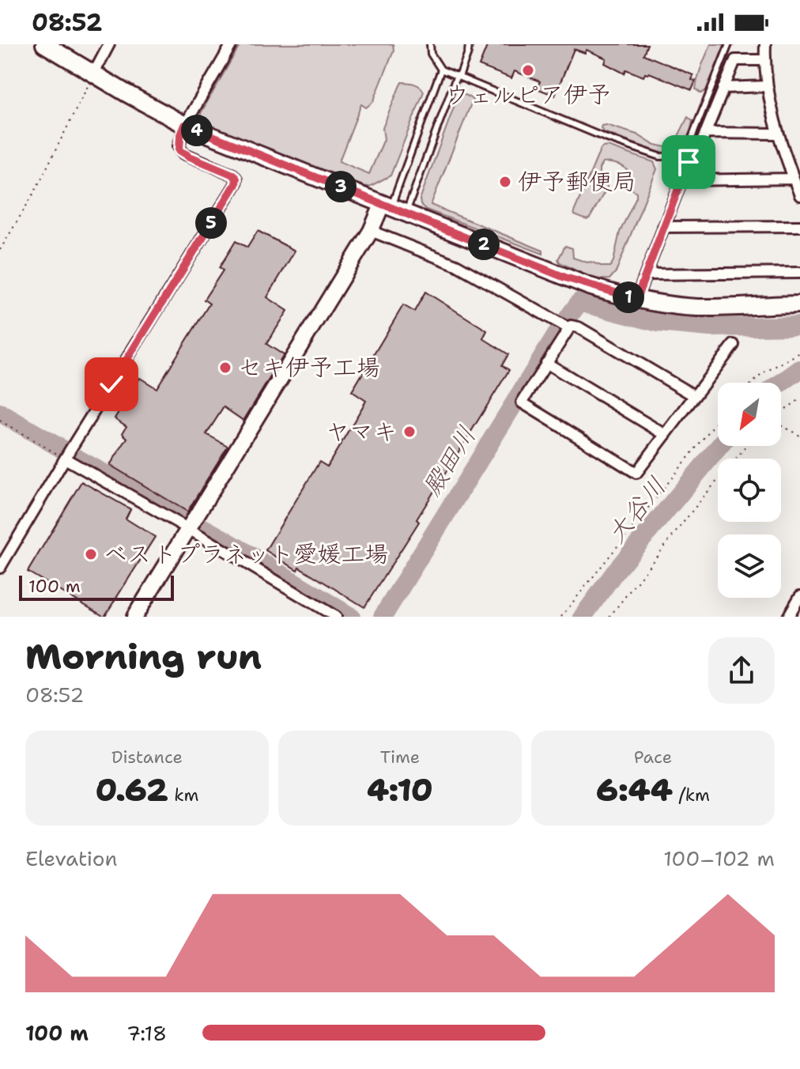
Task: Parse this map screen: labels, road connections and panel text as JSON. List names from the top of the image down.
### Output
{
  "water": ["殿田川", "大谷川"],
  "places": [
    "ウェルピア伊予",
    "伊予郵便局",
    "セキ伊予工場",
    "ヤマキ",
    "ベストプラネット愛媛工場"
  ],
  "scale_bar": "100 m",
  "north": "bottom left",
  "page": {
    "status": "08:52",
    "pins": [
      "4",
      "3",
      "5",
      "2",
      "1"
    ],
    "scale": "100 m",
    "heading": ["Morning run", "08:52"],
    "stats": [
      ["Distance", "0.62 km"],
      ["Time", "4:10"],
      ["Pace", "6:44 /km"]
    ],
    "chart": ["Elevation", "100–102 m"],
    "list": [
      {
        "name": "100 m",
        "note": "7:18"
      }
    ]
  }
}
